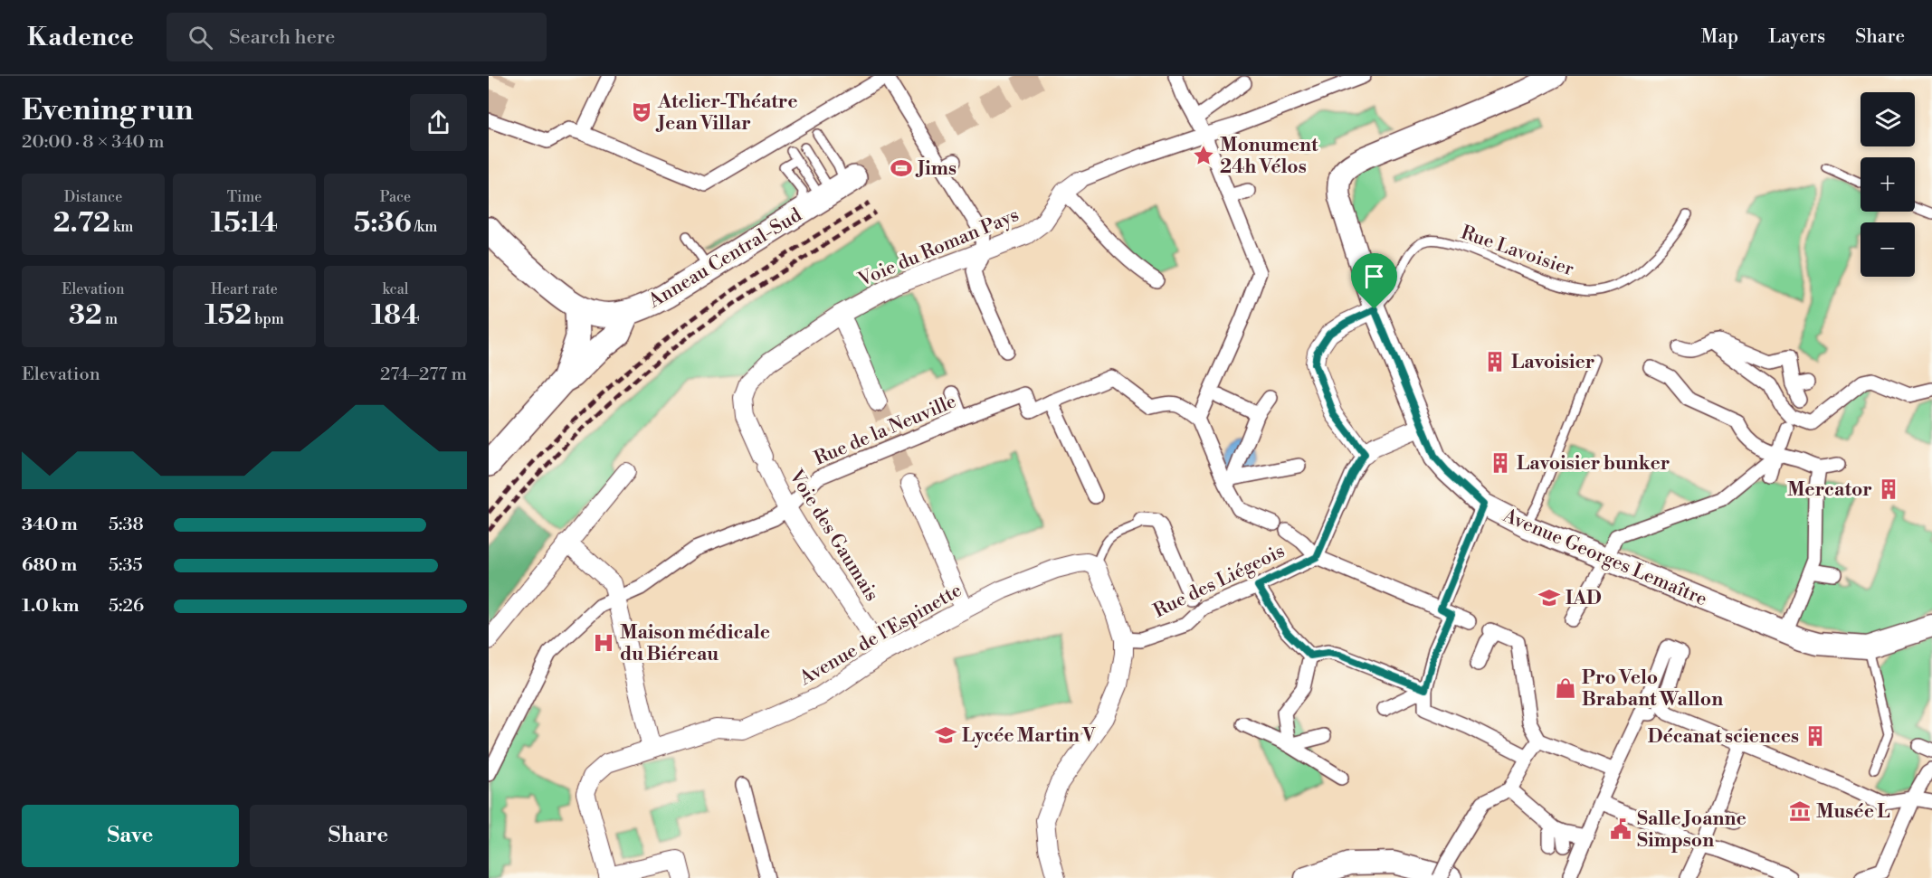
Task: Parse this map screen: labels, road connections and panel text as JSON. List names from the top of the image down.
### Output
{
  "streets": {
    "main road": ["Anneau Central-Sud"],
    "street": [
      "Voie du Roman Pays",
      "Rue de la Neuville",
      "Voie des Gaumais",
      "Avenue Georges Lemaître",
      "Rue des Liégeois",
      "Avenue de l'Espinette"
    ],
    "lane": ["Rue Lavoisier"]
  },
  "crossings": [
    ["Voie du Roman Pays", "Voie des Gaumais"],
    ["Rue Lavoisier", "Avenue Georges Lemaître"],
    ["Rue de la Neuville", "Voie des Gaumais"],
    ["Voie des Gaumais", "Avenue de l'Espinette"]
  ],
  "places": {
    "theatre": ["Atelier-Théatre Jean Villar"],
    "place": ["Monument 24h Vélos"],
    "sports": ["Jims"],
    "building": [
      "Lavoisier",
      "Lavoisier bunker",
      "Mercator",
      "Décanat sciences"
    ],
    "school or university": ["IAD", "Lycée Martin V"],
    "hospital": ["Maison médicale du Biéreau"],
    "shop": ["Pro Velo Brabant Wallon"],
    "museum": ["Musée L"],
    "public building": ["Salle Joanne Simpson"]
  },
  "page": {
    "header": "Kadence",
    "search": "Search here",
    "nav": ["Map", "Layers", "Share"],
    "heading": ["Evening run", "20:00 · 8 × 340 m"],
    "map_buttons": ["+", "−"],
    "stats": [
      ["Distance", "2.72 km"],
      ["Time", "15:14"],
      ["Pace", "5:36 /km"],
      ["Elevation", "32 m"],
      ["Heart rate", "152 bpm"],
      ["kcal", "184"]
    ],
    "chart": ["Elevation", "274–277 m"],
    "list": [
      {
        "name": "340 m",
        "note": "5:38"
      },
      {
        "name": "680 m",
        "note": "5:35"
      },
      {
        "name": "1.0 km",
        "note": "5:26"
      }
    ],
    "buttons": ["Save", "Share"]
  }
}
